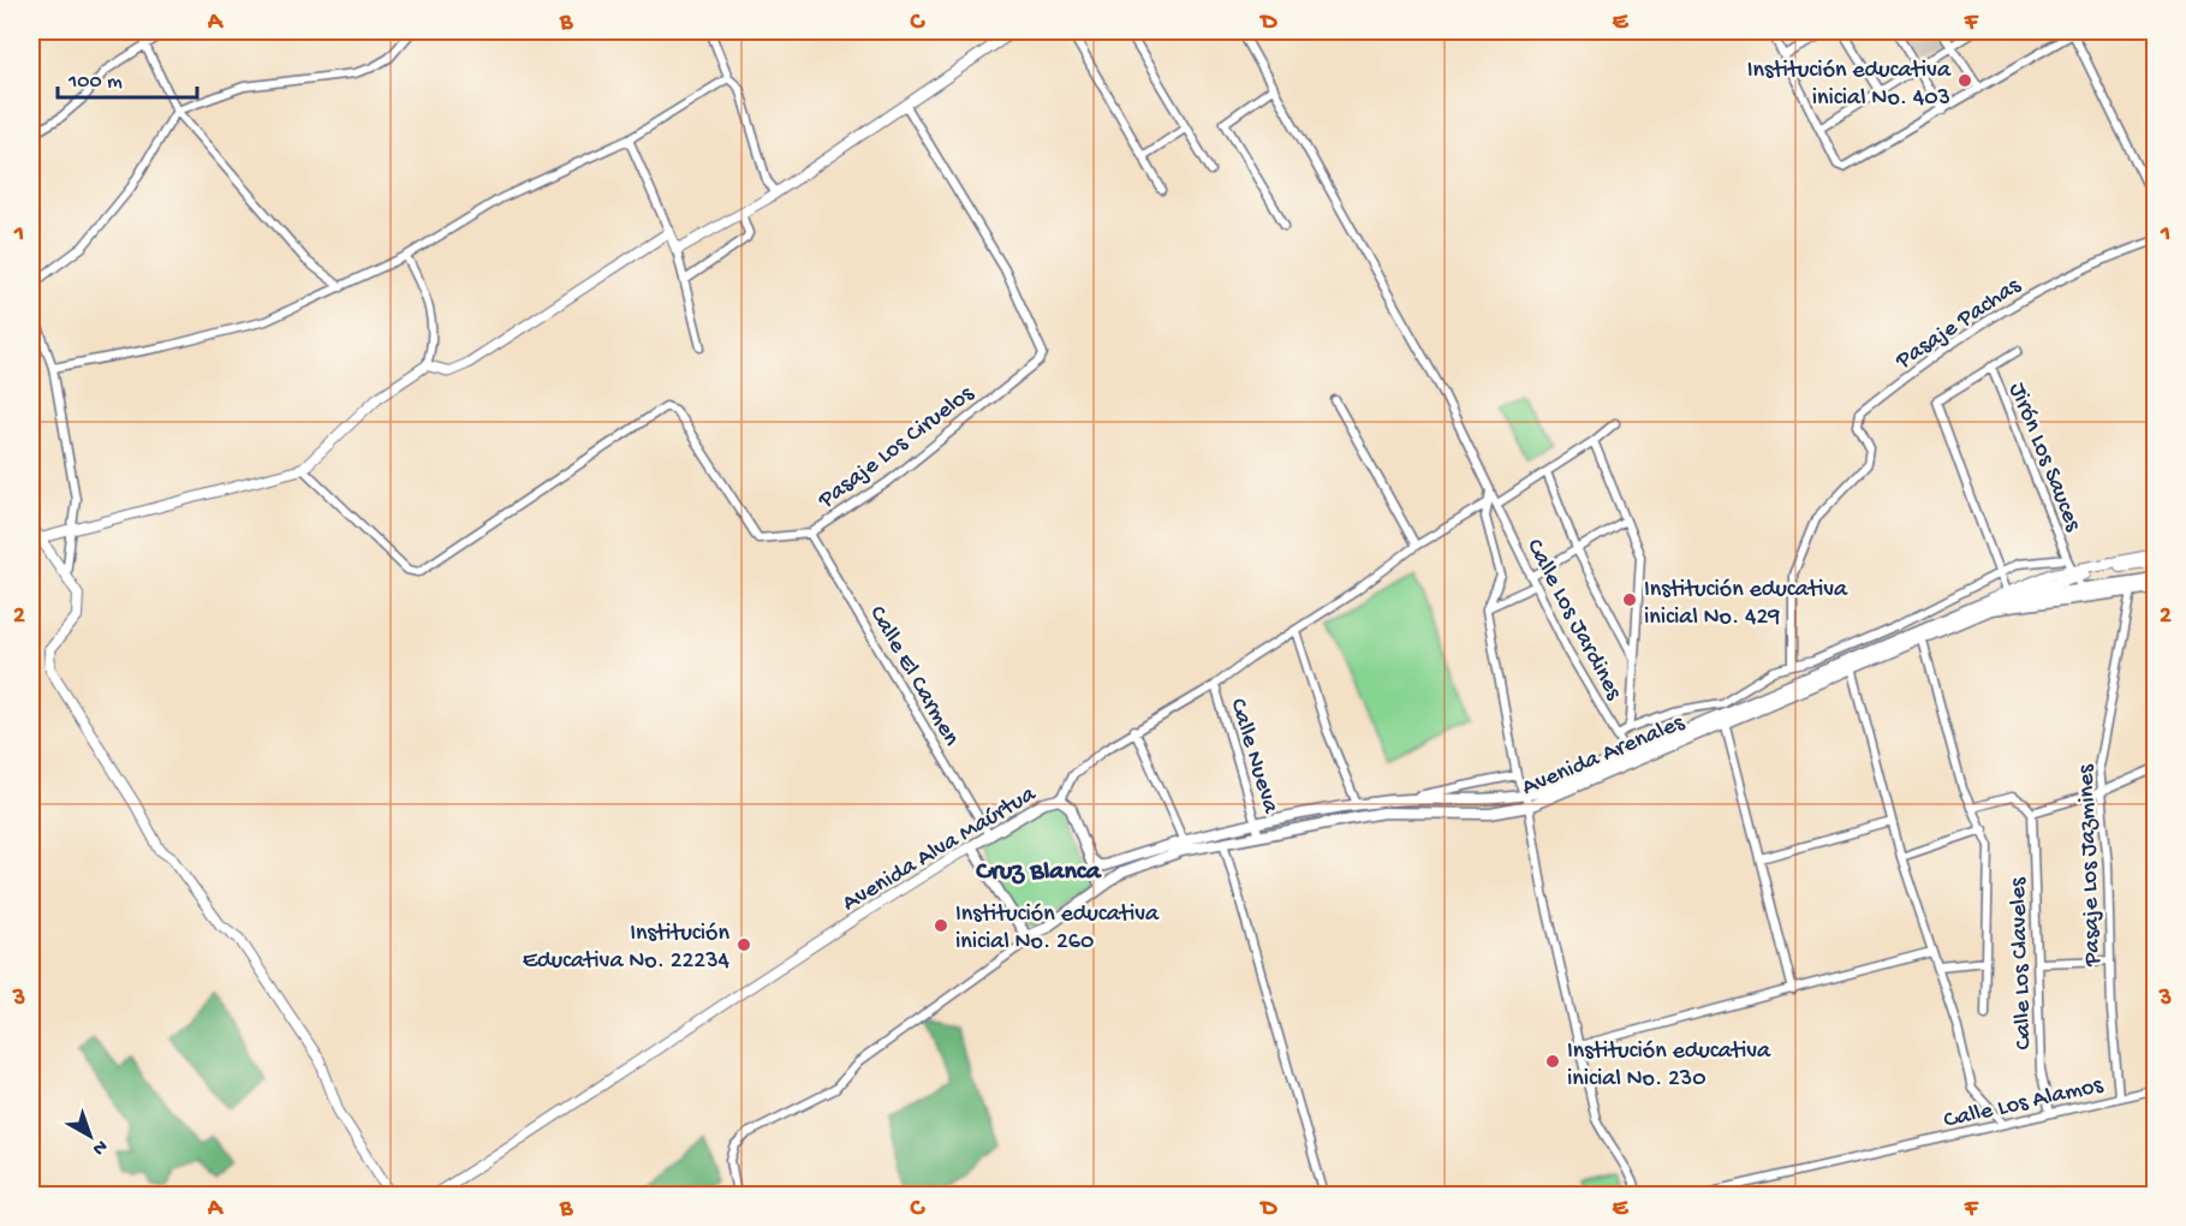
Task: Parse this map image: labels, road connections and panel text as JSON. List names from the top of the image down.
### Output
{
  "streets": {
    "main road": ["Avenida Arenales", "Avenida Alva Maúrtua"],
    "street": [
      "Pasaje Pachas",
      "Pasaje Los Ciruelos",
      "Jirón Los Sauces",
      "Calle Los Jardines",
      "Calle El Carmen",
      "Calle Nueva",
      "Pasaje Los Jazmines",
      "Calle Los Claveles",
      "Calle Los Alamos"
    ]
  },
  "crossings": [
    ["Pasaje Los Ciruelos", "Calle El Carmen"],
    ["Calle Los Jardines", "Avenida Arenales"],
    ["Calle El Carmen", "Avenida Alva Maúrtua"],
    ["Avenida Arenales", "Calle Nueva"],
    ["Calle Nueva", "Avenida Alva Maúrtua"],
    ["Pasaje Los Jazmines", "Calle Los Alamos"],
    ["Calle Los Claveles", "Calle Los Alamos"]
  ],
  "districts": ["Cruz Blanca"],
  "places": [
    "Institución educativa inicial No. 403",
    "Institución educativa inicial No. 429",
    "Institución educativa inicial No. 260",
    "Institución Educativa No. 22234",
    "Institución educativa inicial No. 230"
  ],
  "scale_bar": "100 m",
  "north": "bottom right",
  "grid": {
    "columns": [
      "A",
      "B",
      "C",
      "D",
      "E",
      "F"
    ],
    "rows": ["1", "2", "3"]
  }
}
